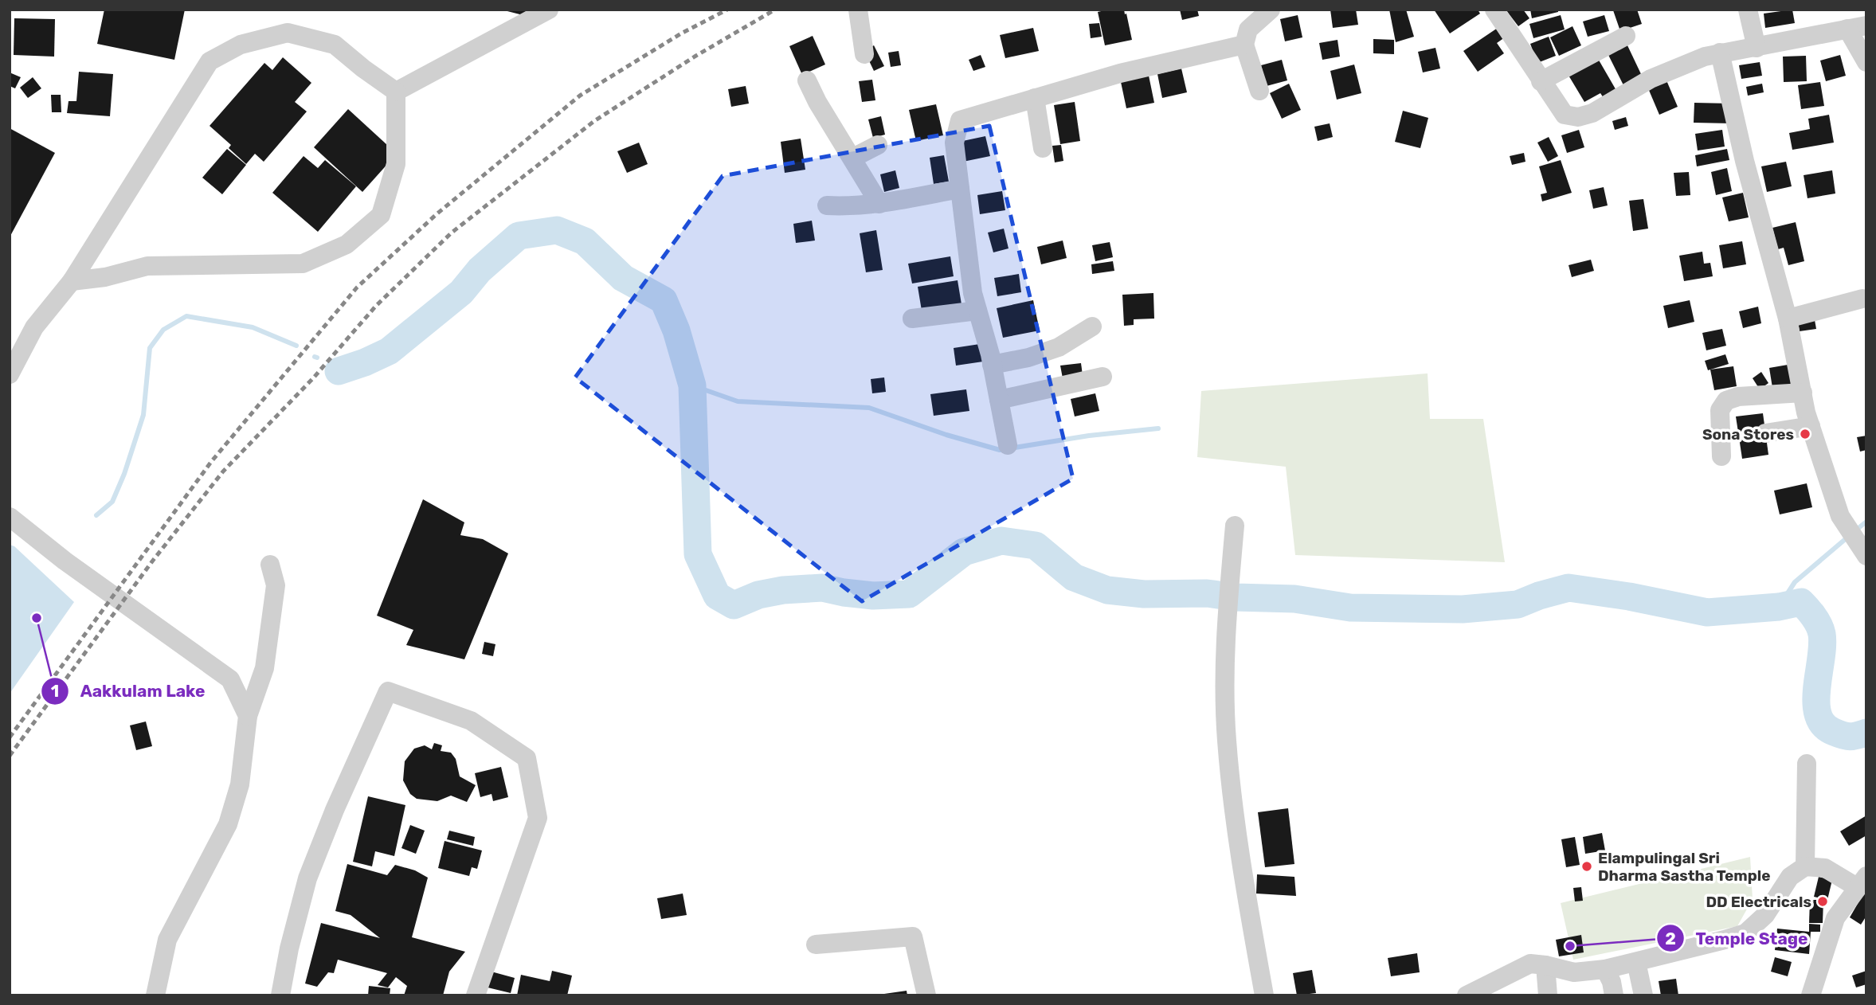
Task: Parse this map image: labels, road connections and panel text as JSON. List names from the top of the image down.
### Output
{
  "places": [
    "Sona Stores",
    "Aakkulam Lake",
    "Elampulingal Sri Dharma Sastha Temple",
    "DD Electricals",
    "Temple Stage"
  ]
}
